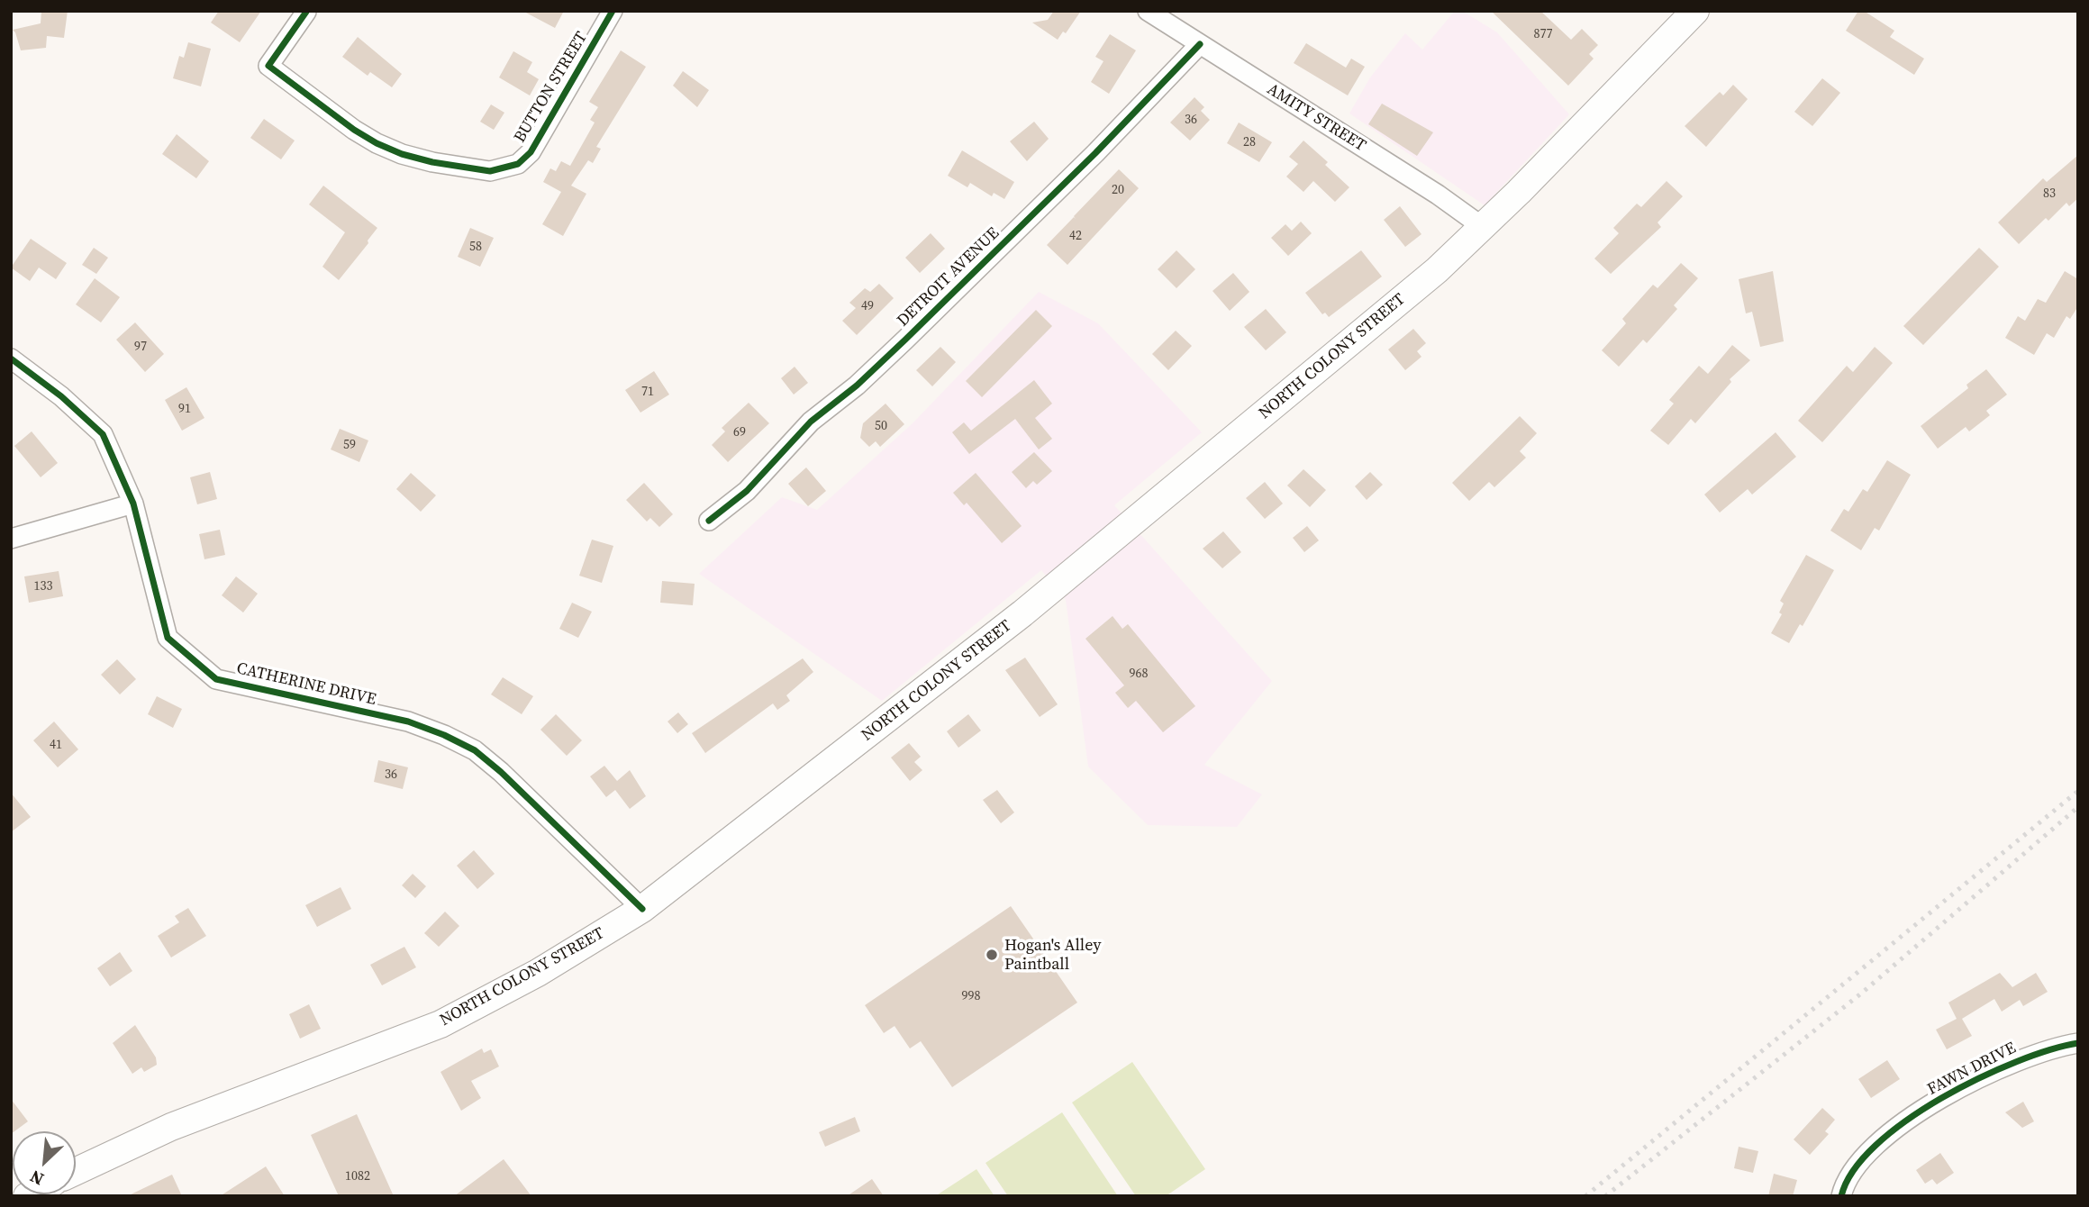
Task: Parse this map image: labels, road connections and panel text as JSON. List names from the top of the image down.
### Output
{
  "streets": {
    "main road": ["NORTH COLONY STREET"],
    "street": [
      "BUTTON STREET",
      "AMITY STREET",
      "DETROIT AVENUE",
      "CATHERINE DRIVE",
      "FAWN DRIVE"
    ]
  },
  "crossings": [
    ["AMITY STREET", "DETROIT AVENUE"],
    ["AMITY STREET", "NORTH COLONY STREET"],
    ["NORTH COLONY STREET", "CATHERINE DRIVE"]
  ],
  "places": ["Hogan's Alley Paintball"],
  "house_numbers": [
    "877",
    "36",
    "28",
    "20",
    "83",
    "42",
    "58",
    "49",
    "97",
    "71",
    "91",
    "50",
    "69",
    "59",
    "133",
    "968",
    "41",
    "36",
    "998",
    "1082"
  ],
  "north": "bottom left"
}
